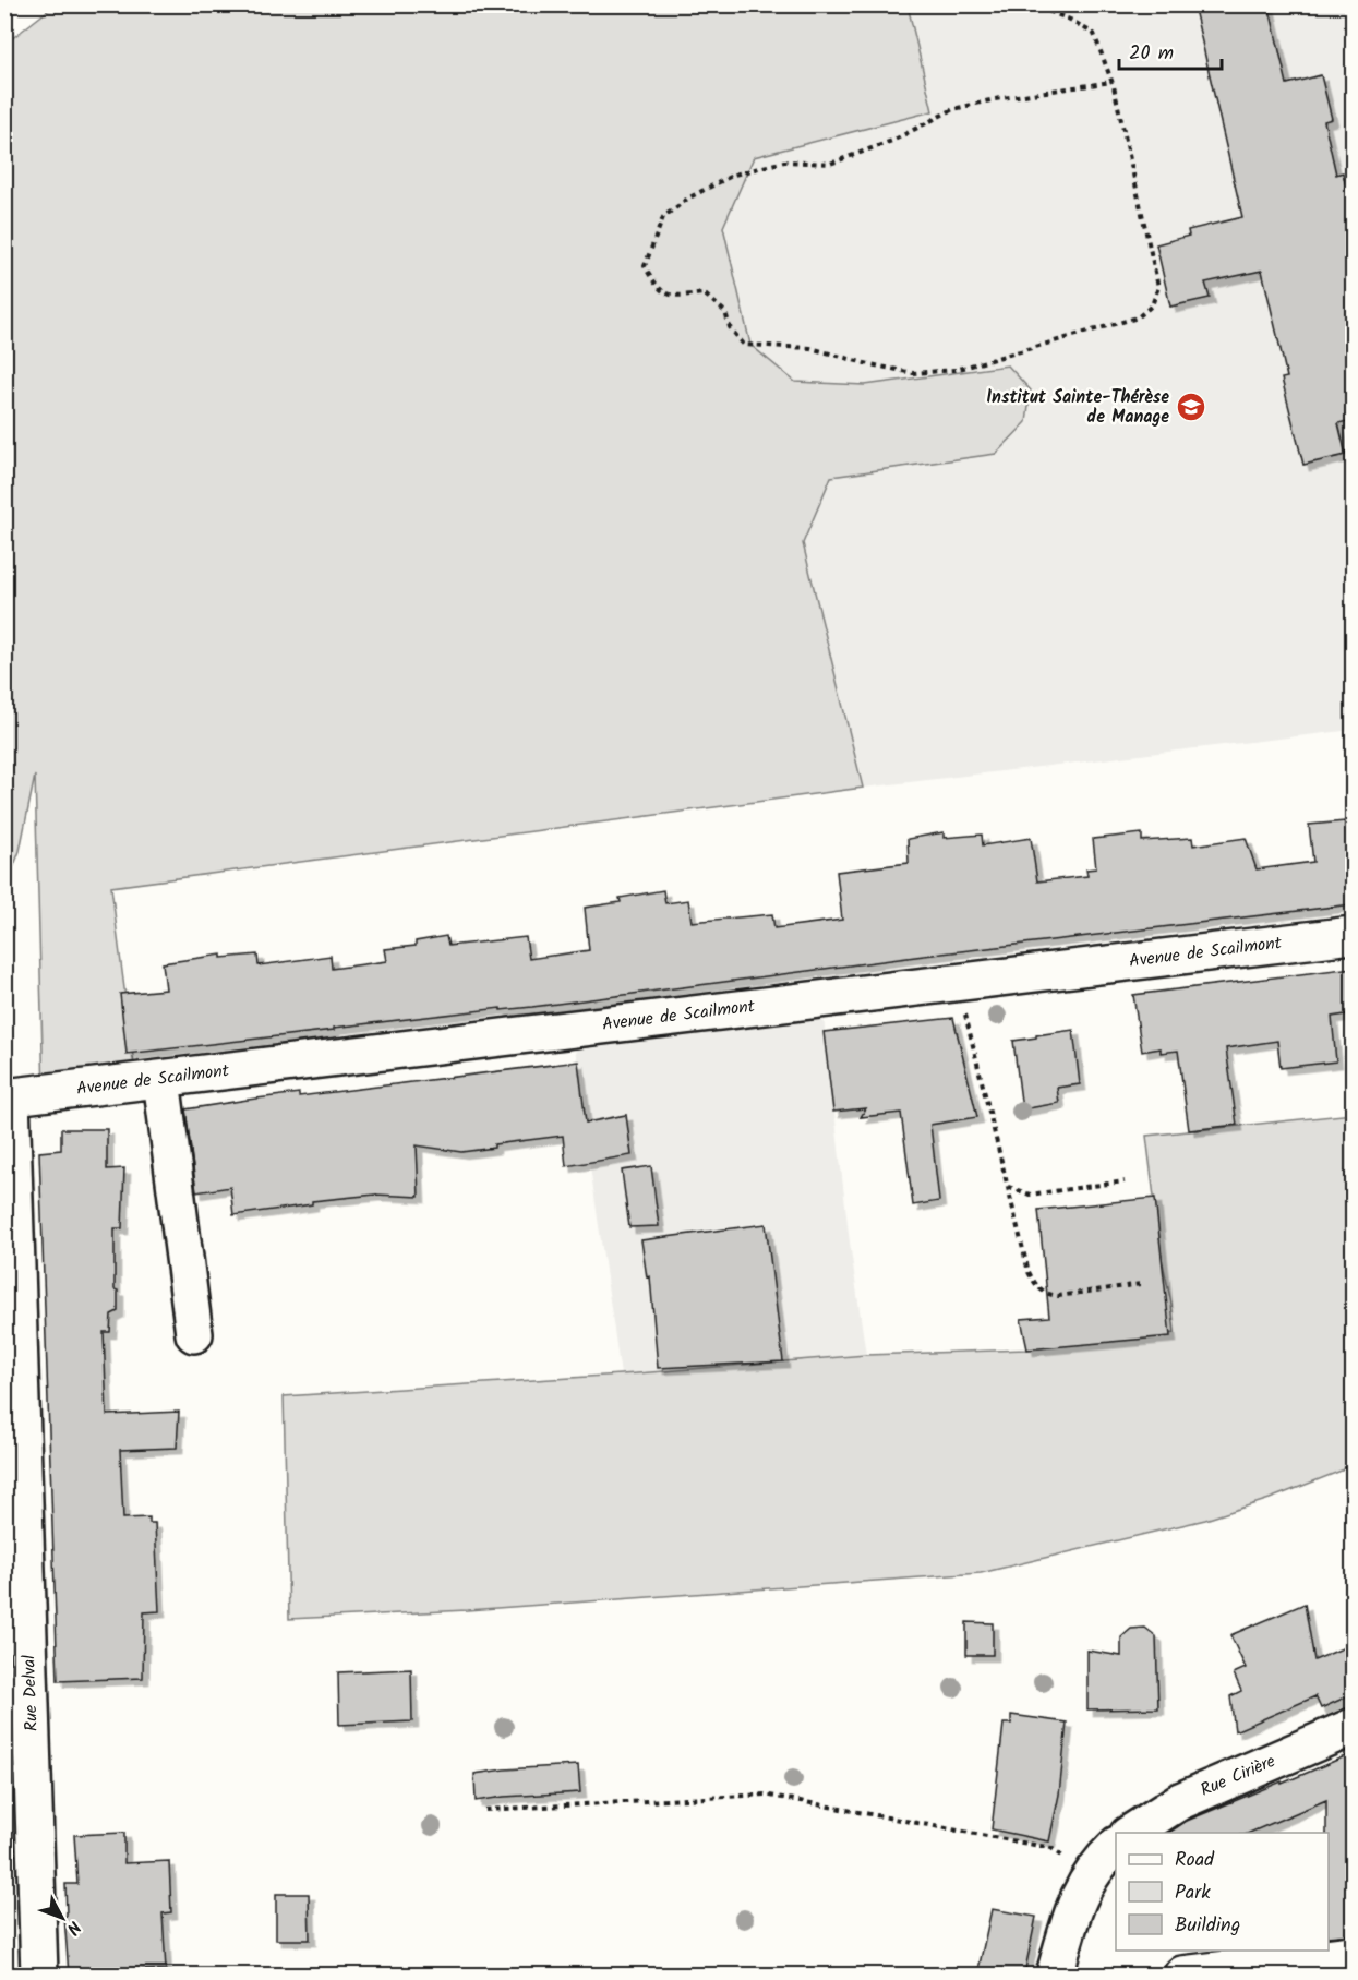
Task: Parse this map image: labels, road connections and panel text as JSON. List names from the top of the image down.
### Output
{
  "streets": {
    "street": ["Avenue de Scailmont", "Rue Delval", "Rue Cirière"]
  },
  "crossings": [
    ["Avenue de Scailmont", "Rue Delval"]
  ],
  "places": {
    "school or university": ["Institut Sainte-Thérèse de Manage"]
  },
  "legend": ["Road", "Park", "Building"],
  "scale_bar": "20 m",
  "north": "bottom right"
}
